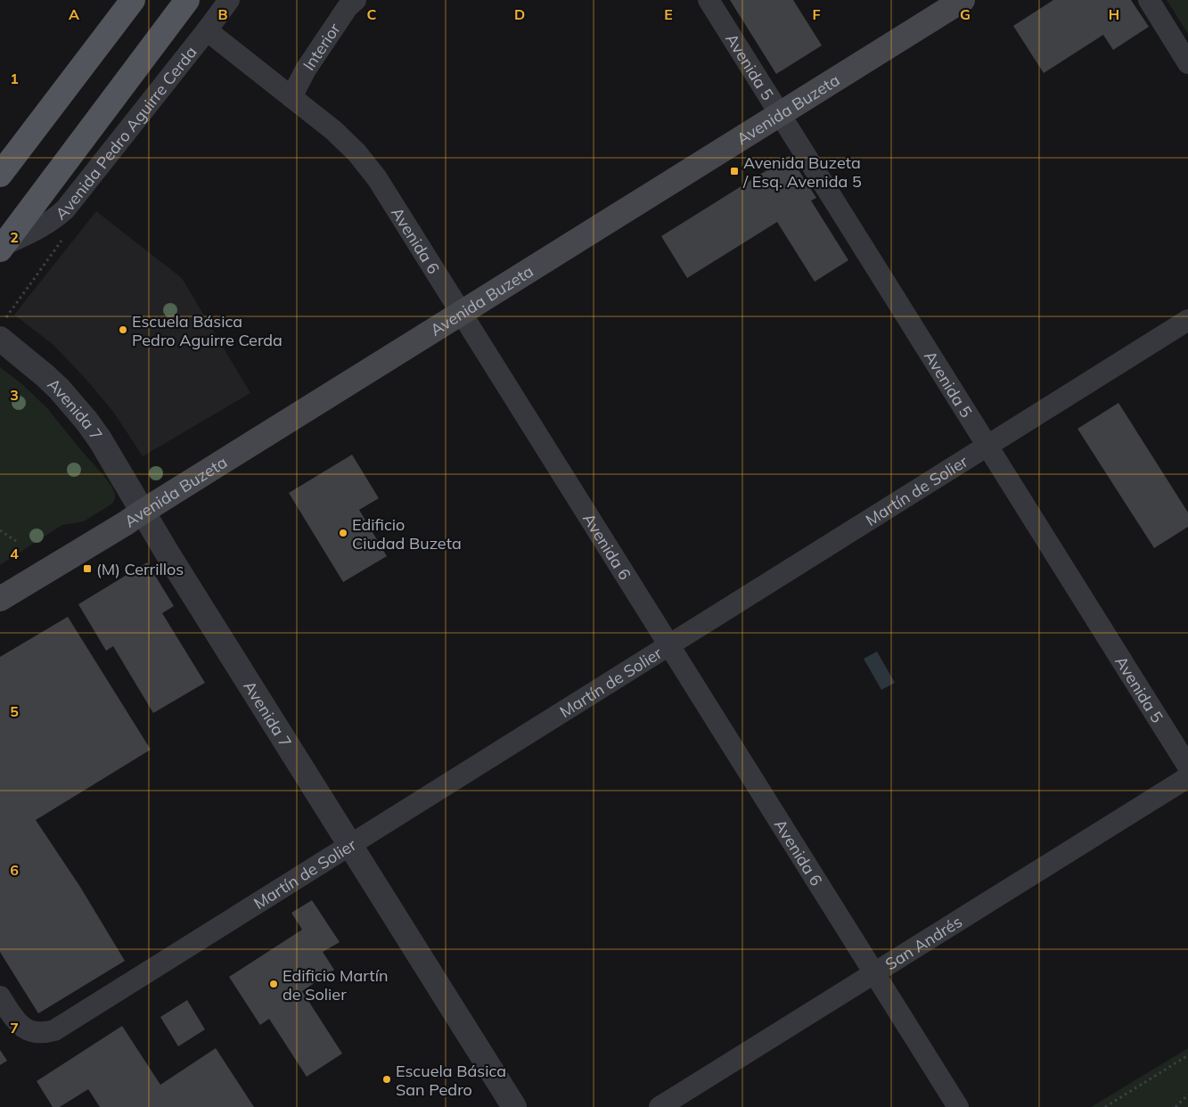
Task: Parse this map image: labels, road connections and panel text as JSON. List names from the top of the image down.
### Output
{
  "streets": {
    "main road": ["Avenida Buzeta", "Avenida Pedro Aguirre Cerda"],
    "street": [
      "Interior",
      "Avenida 5",
      "Avenida 6",
      "Avenida 7",
      "Martín de Solier",
      "San Andrés"
    ]
  },
  "crossings": [
    ["Interior", "Avenida 6"],
    ["Avenida 5", "Avenida Buzeta"],
    ["Avenida 5", "Martín de Solier"],
    ["Avenida Buzeta", "Avenida 6"],
    ["Avenida Buzeta", "Avenida 7"],
    ["Avenida Pedro Aguirre Cerda", "Avenida 6"],
    ["Avenida 6", "Martín de Solier"],
    ["Avenida 6", "San Andrés"],
    ["Avenida 7", "Martín de Solier"]
  ],
  "places": {
    "transit": ["Avenida Buzeta / Esq. Avenida 5", "(M) Cerrillos"],
    "other": [
      "Escuela Básica Pedro Aguirre Cerda",
      "Edificio Ciudad Buzeta",
      "Edificio Martín de Solier",
      "Escuela Básica San Pedro"
    ]
  },
  "grid": {
    "columns": [
      "A",
      "B",
      "C",
      "D",
      "E",
      "F",
      "G",
      "H"
    ],
    "rows": [
      "1",
      "2",
      "3",
      "4",
      "5",
      "6",
      "7"
    ]
  }
}
